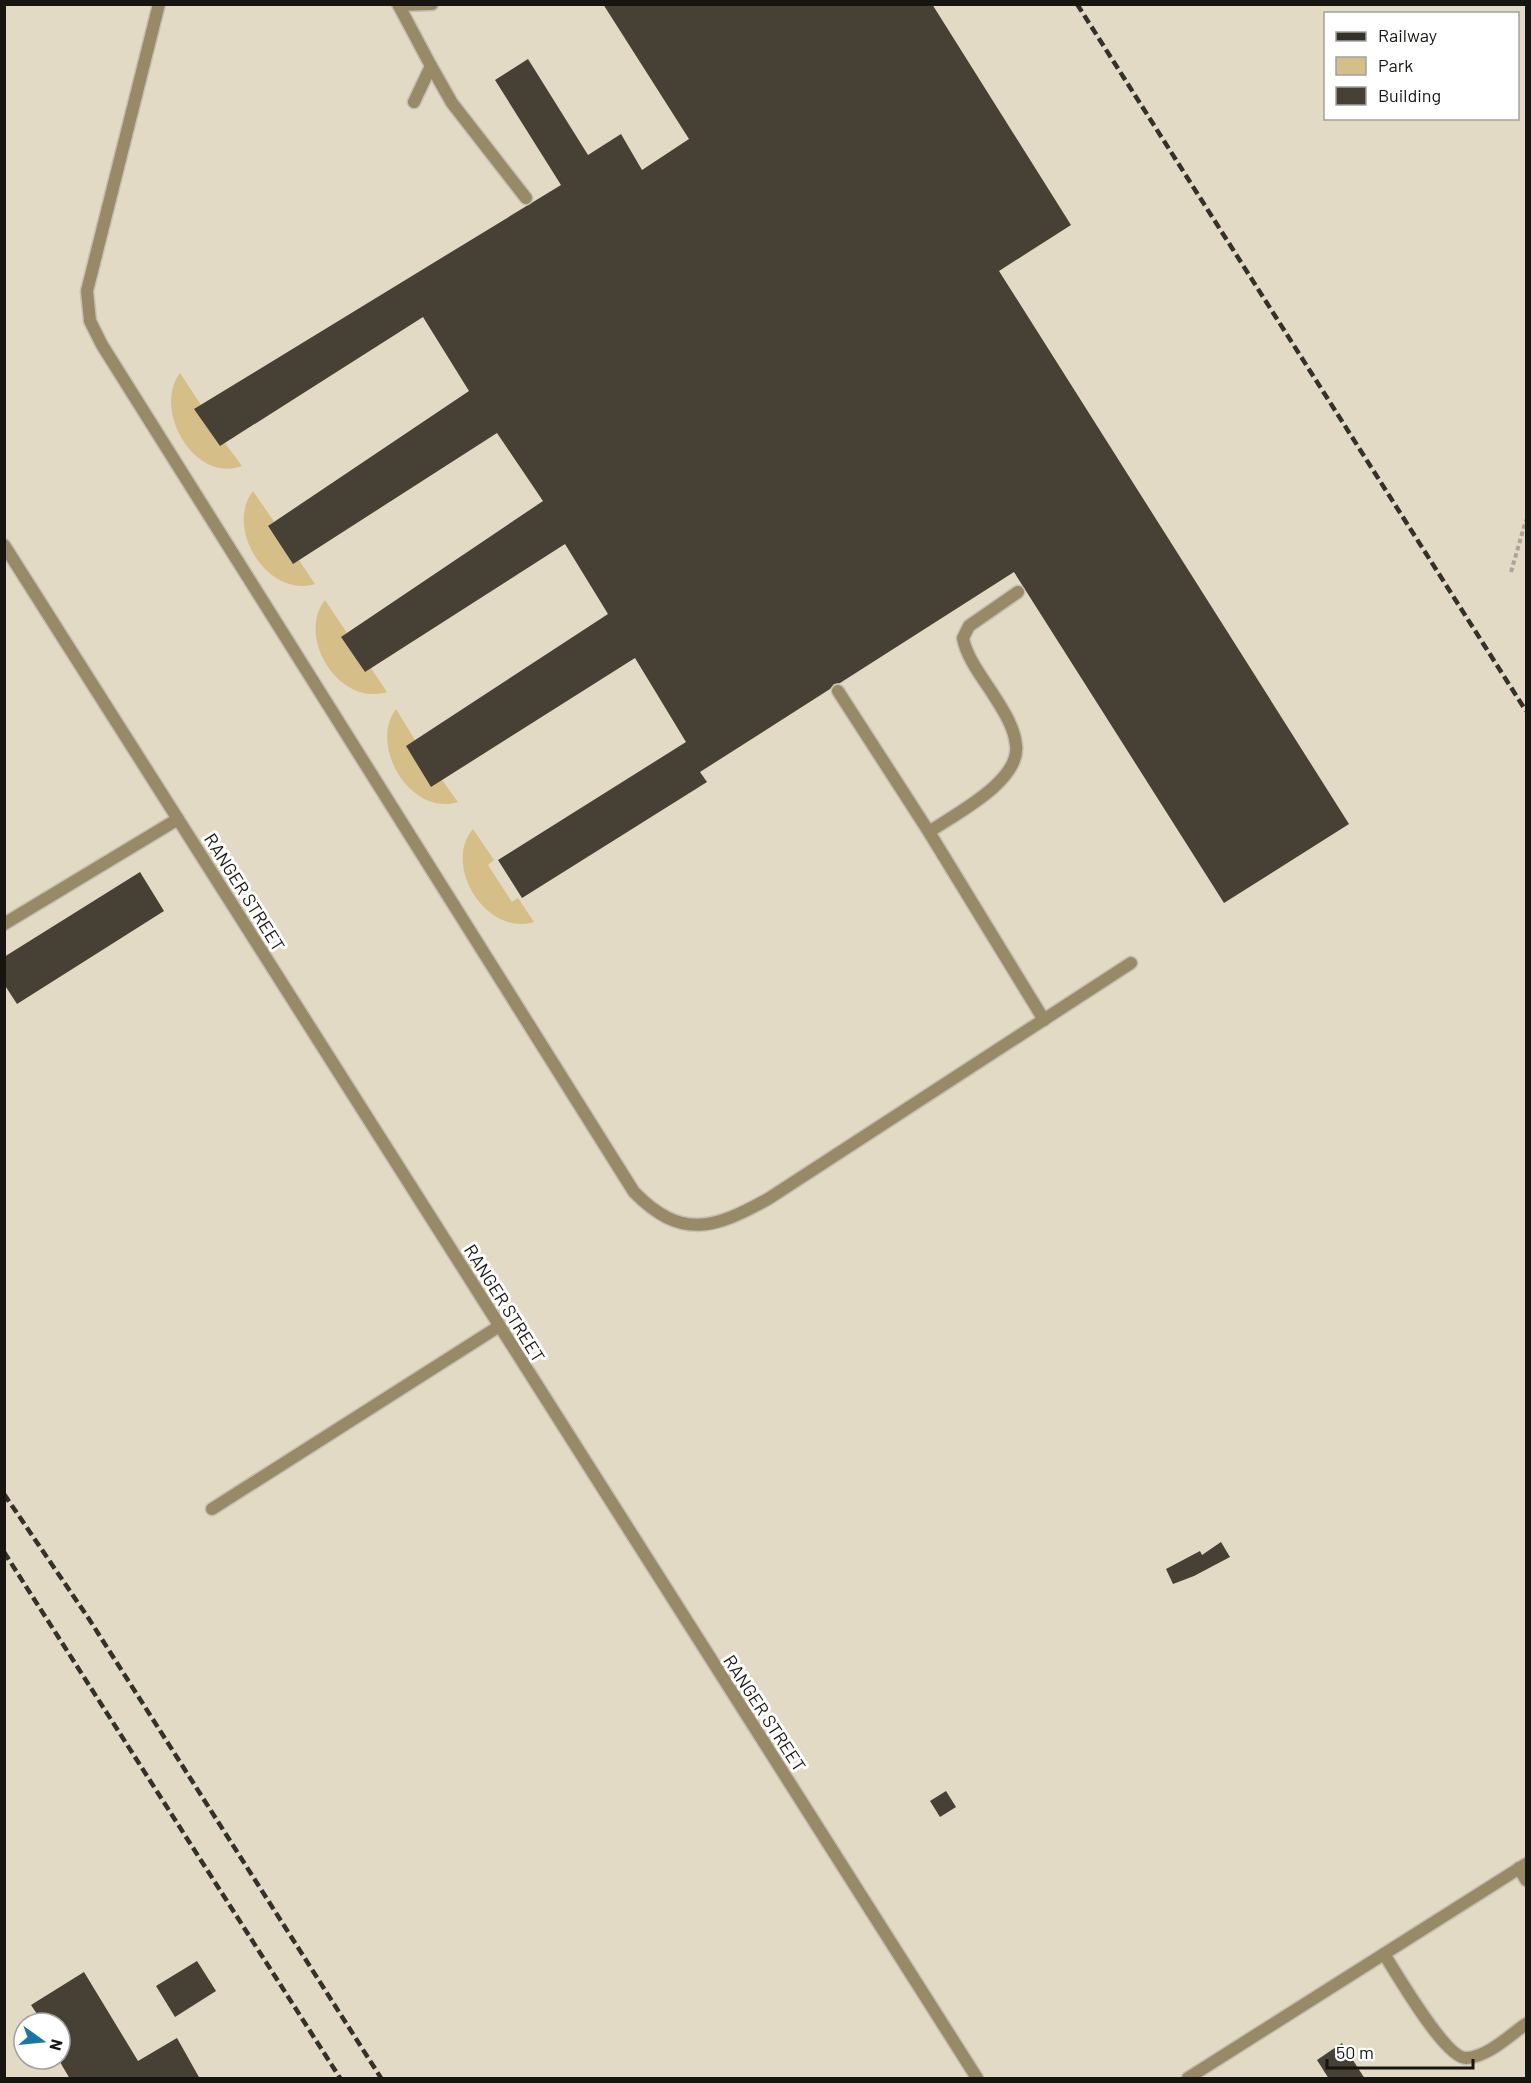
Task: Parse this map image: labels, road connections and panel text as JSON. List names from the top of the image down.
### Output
{
  "streets": {
    "lane": ["RANGER STREET"]
  },
  "legend": ["Railway", "Park", "Building"],
  "scale_bar": "50 m",
  "north": "right"
}
